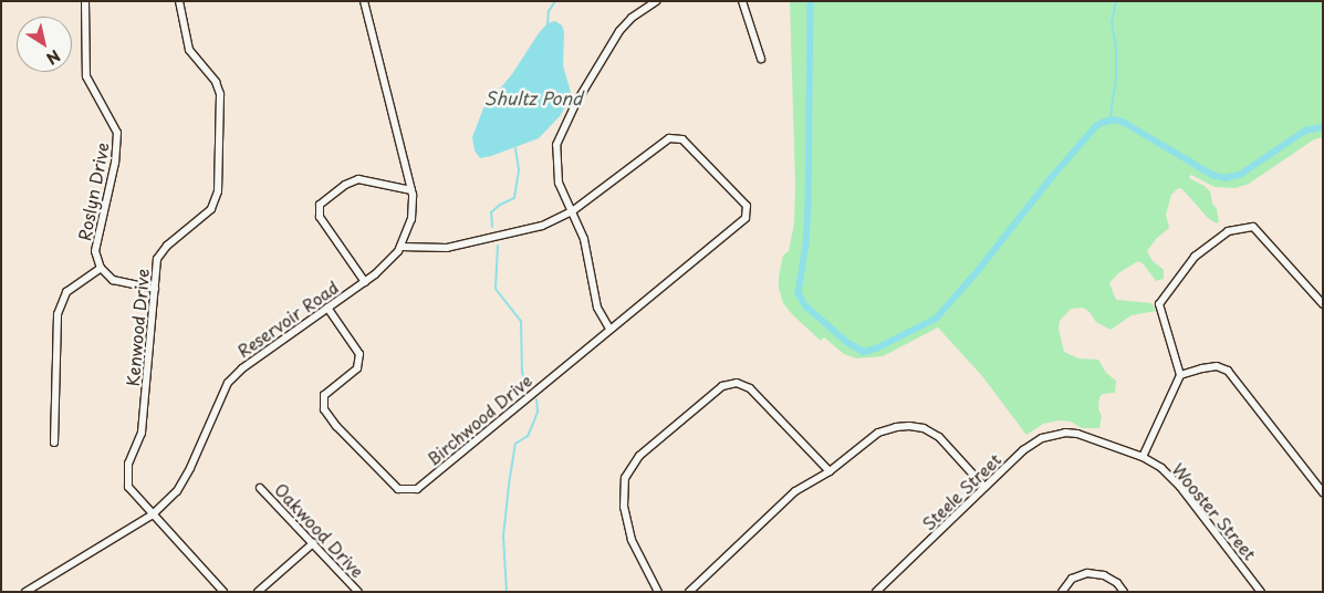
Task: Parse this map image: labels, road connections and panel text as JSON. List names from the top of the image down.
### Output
{
  "streets": {
    "street": [
      "Roslyn Drive",
      "Reservoir Road",
      "Kenwood Drive",
      "Birchwood Drive",
      "Steele Street",
      "Wooster Street",
      "Oakwood Drive"
    ]
  },
  "crossings": [
    ["Reservoir Road", "Kenwood Drive"],
    ["Reservoir Road", "Birchwood Drive"],
    ["Steele Street", "Wooster Street"]
  ],
  "water": ["Shultz Pond"],
  "north": "bottom right"
}
